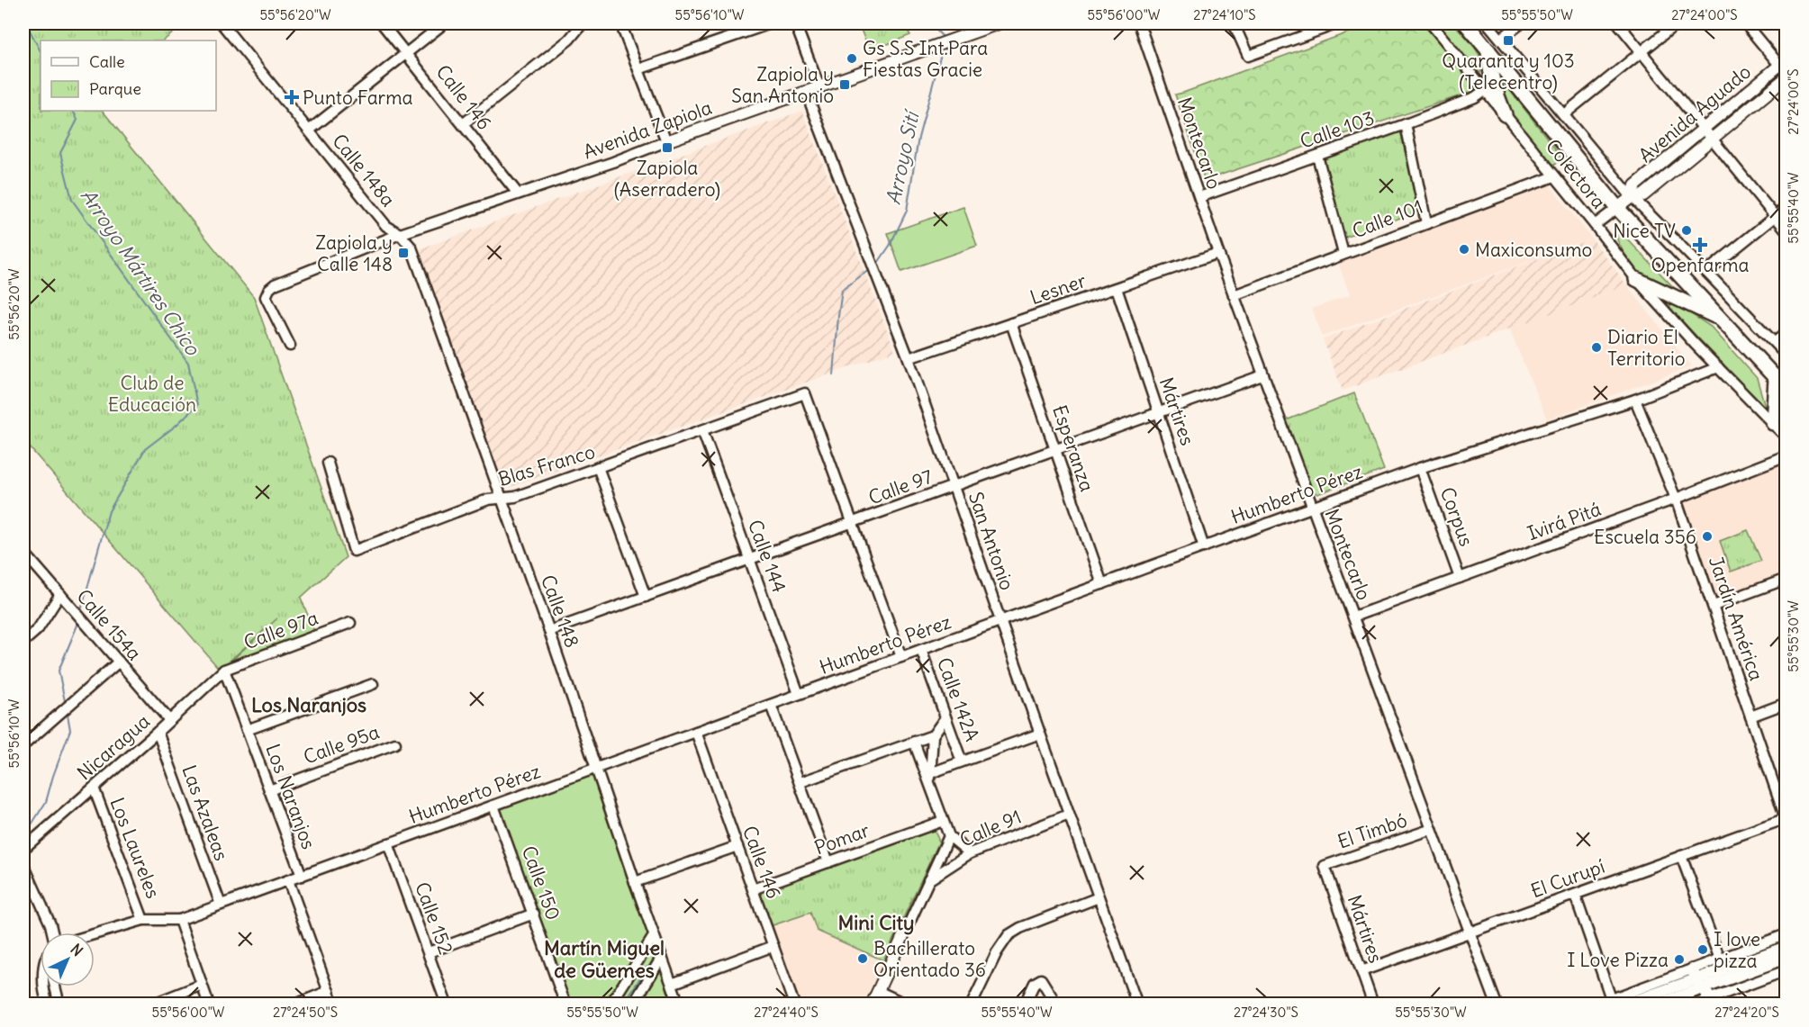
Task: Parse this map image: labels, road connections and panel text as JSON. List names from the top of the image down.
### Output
{
  "streets": {
    "main road": ["Avenida Aguado", "Avenida Zapiola"],
    "street": [
      "Calle 146",
      "Calle 103",
      "Montecarlo",
      "Calle 148a",
      "Colectora",
      "Calle 101",
      "Lesner",
      "Mártires",
      "Esperanza",
      "Blas Franco",
      "Calle 97",
      "Humberto Pérez",
      "Corpus",
      "Ivirá Pitá",
      "San Antonio",
      "Calle 144",
      "Calle 148",
      "Jardín América",
      "Calle 154a",
      "Calle 97a",
      "Calle 142A",
      "Calle 95a",
      "Nicaragua",
      "Los Naranjos",
      "Las Azaleas",
      "Calle 91",
      "El Timbó",
      "Pomar",
      "Los Laureles",
      "El Curupí",
      "Calle 150",
      "Calle 152"
    ]
  },
  "crossings": [
    ["Calle 146", "Avenida Zapiola"],
    ["Calle 146", "Humberto Pérez"],
    ["Calle 146", "Pomar"],
    ["Avenida Aguado", "Colectora"],
    ["Avenida Zapiola", "Calle 148a"],
    ["Avenida Zapiola", "San Antonio"],
    ["Avenida Zapiola", "Calle 148"],
    ["Calle 103", "Montecarlo"],
    ["Calle 103", "Colectora"],
    ["Montecarlo", "Calle 101"],
    ["Montecarlo", "Lesner"],
    ["Montecarlo", "Calle 97"],
    ["Montecarlo", "Humberto Pérez"],
    ["Montecarlo", "Ivirá Pitá"],
    ["Montecarlo", "El Timbó"],
    ["Montecarlo", "El Curupí"],
    ["Calle 148a", "Calle 148"],
    ["Colectora", "Calle 101"],
    ["Colectora", "Humberto Pérez"],
    ["Lesner", "Mártires"],
    ["Lesner", "Esperanza"],
    ["Lesner", "San Antonio"],
    ["Mártires", "Calle 97"],
    ["Mártires", "Humberto Pérez"],
    ["Mártires", "El Timbó"],
    ["Mártires", "El Curupí"],
    ["Esperanza", "Calle 97"],
    ["Esperanza", "Humberto Pérez"],
    ["Blas Franco", "Calle 97"],
    ["Blas Franco", "Calle 144"],
    ["Blas Franco", "Calle 148"],
    ["Calle 97", "San Antonio"],
    ["Calle 97", "Calle 144"],
    ["Calle 97", "Calle 148"],
    ["Humberto Pérez", "Corpus"],
    ["Humberto Pérez", "San Antonio"],
    ["Humberto Pérez", "Calle 144"],
    ["Humberto Pérez", "Calle 148"],
    ["Humberto Pérez", "Jardín América"],
    ["Humberto Pérez", "Calle 142A"],
    ["Humberto Pérez", "Los Naranjos"],
    ["Humberto Pérez", "Las Azaleas"],
    ["Humberto Pérez", "Los Laureles"],
    ["Humberto Pérez", "Calle 150"],
    ["Humberto Pérez", "Calle 152"],
    ["Corpus", "Ivirá Pitá"],
    ["Ivirá Pitá", "Jardín América"],
    ["San Antonio", "Calle 91"],
    ["Jardín América", "El Curupí"],
    ["Calle 154a", "Nicaragua"],
    ["Calle 97a", "Nicaragua"],
    ["Calle 97a", "Los Naranjos"],
    ["Calle 95a", "Los Naranjos"],
    ["Nicaragua", "Los Naranjos"],
    ["Nicaragua", "Las Azaleas"],
    ["Nicaragua", "Los Laureles"]
  ],
  "districts": ["Los Naranjos", "Mini City", "Martín Miguel de Güemes"],
  "water": ["Arroyo Sití", "Arroyo Mártires Chico"],
  "parks": ["Club de Educación"],
  "places": {
    "transit": [
      "Quaranta y 103 (Telecentro)",
      "Zapiola y San Antonio",
      "Zapiola (Aserradero)",
      "Zapiola y Calle 148"
    ],
    "other": [
      "Gs S.S Int.Para Fiestas Gracie",
      "Nice TV",
      "Maxiconsumo",
      "Diario El Territorio",
      "Escuela 356",
      "I love pizza",
      "Bachillerato Orientado 36",
      "I Love Pizza"
    ],
    "health": ["Punto Farma", "Openfarma"]
  },
  "legend": ["Calle", "Parque"],
  "north": "top right",
  "coordinates": [
    "55°56'20\"W",
    "55°56'10\"W",
    "55°56'00\"W",
    "27°24'10\"S",
    "55°55'50\"W",
    "27°24'00\"S",
    "55°55'40\"W",
    "55°55'30\"W",
    "27°24'50\"S",
    "27°24'40\"S",
    "27°24'30\"S",
    "27°24'20\"S"
  ]
}
